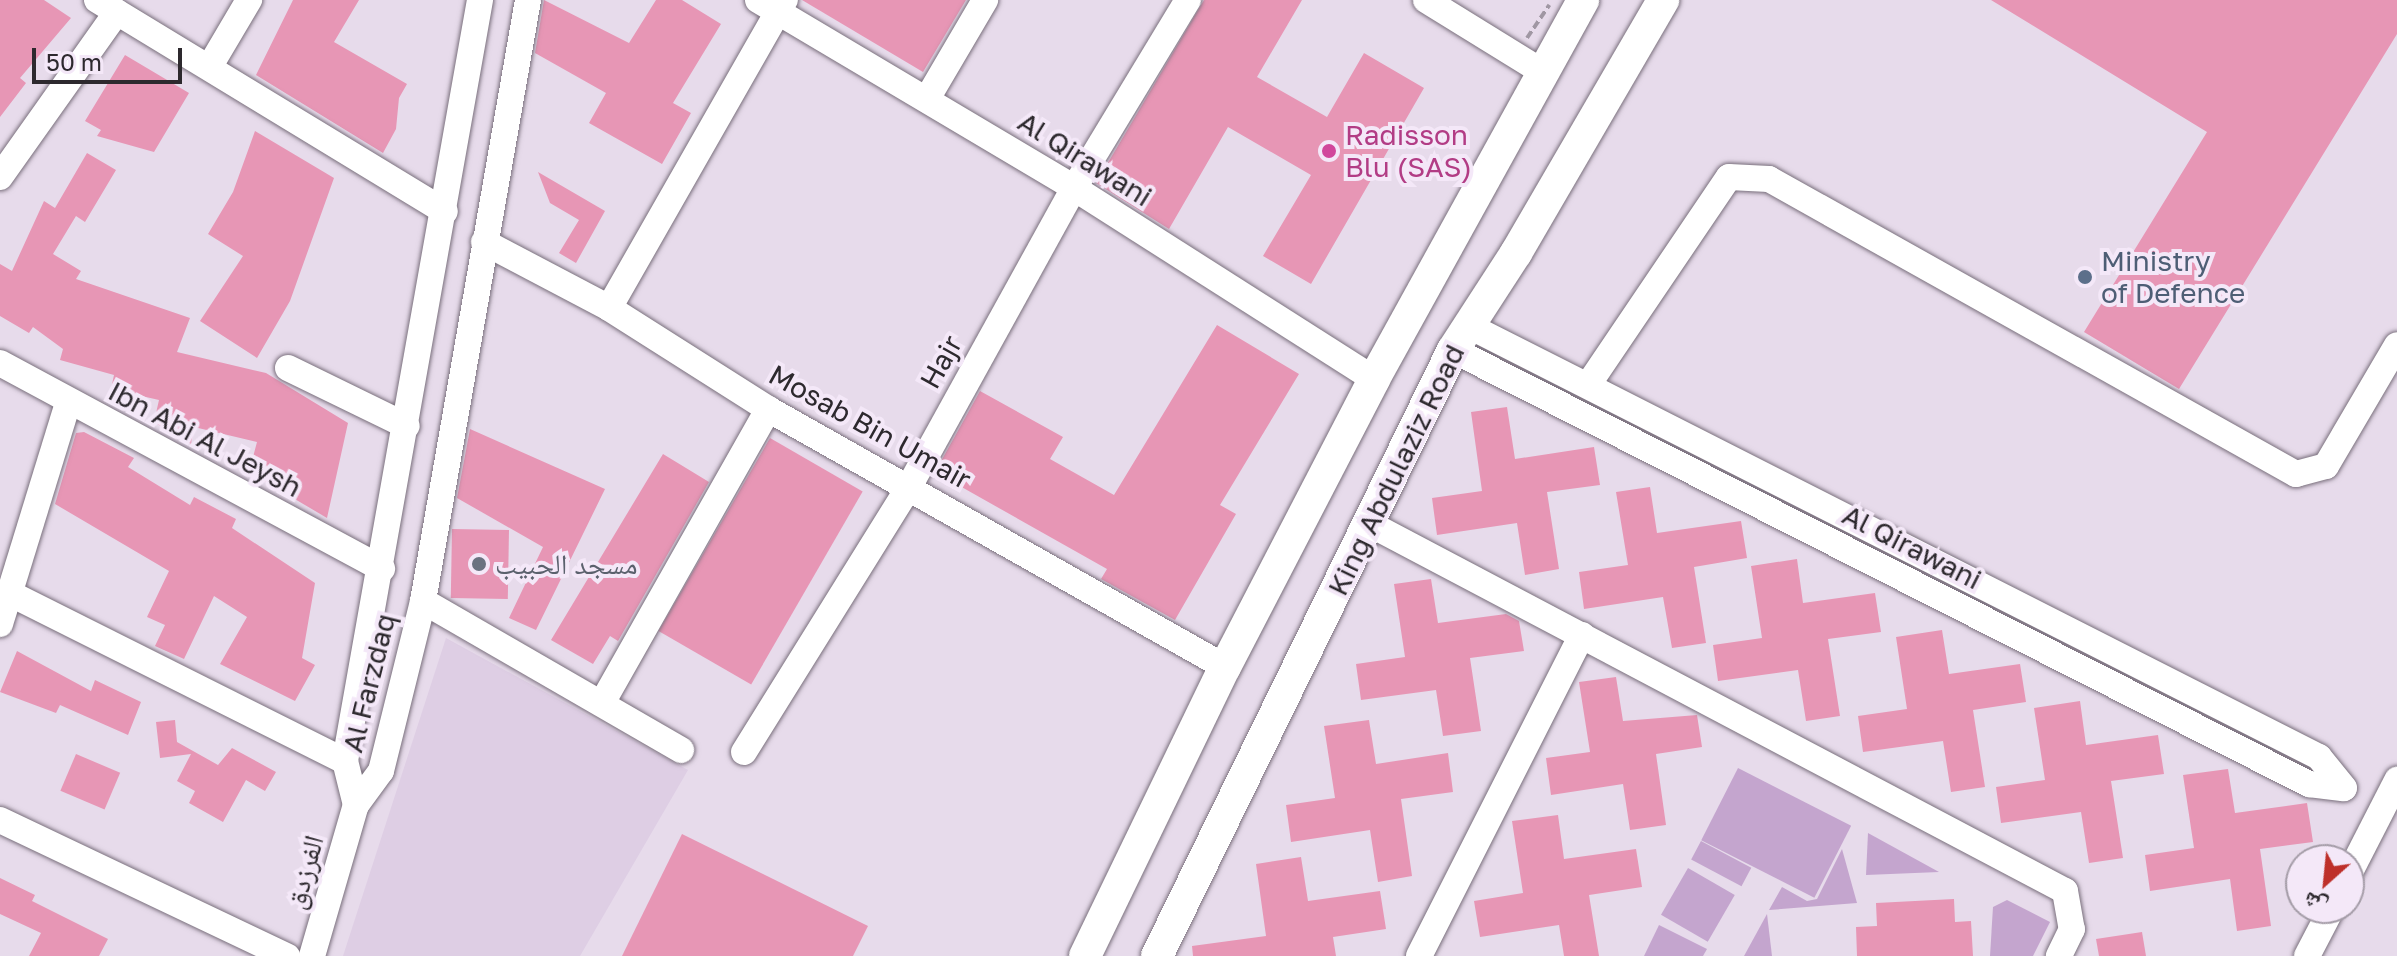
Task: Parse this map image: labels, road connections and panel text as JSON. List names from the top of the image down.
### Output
{
  "streets": {
    "main road": ["King Abdulaziz Road"],
    "street": [
      "Al Qirawani",
      "Hajr",
      "Mosab Bin Umair",
      "Ibn Abi Al Jeysh",
      "Al Farzdaq",
      "الفرزدق"
    ]
  },
  "crossings": [
    ["Al Qirawani", "Hajr"],
    ["Al Qirawani", "King Abdulaziz Road"],
    ["Hajr", "Mosab Bin Umair"],
    ["Mosab Bin Umair", "King Abdulaziz Road"],
    ["Mosab Bin Umair", "Al Farzdaq"],
    ["Ibn Abi Al Jeysh", "Al Farzdaq"],
    ["Al Farzdaq", "الفرزدق"]
  ],
  "places": ["Radisson Blu (SAS)", "Ministry of Defence", "مسجد الحبيب"],
  "scale_bar": "50 m",
  "north": "bottom left"
}
